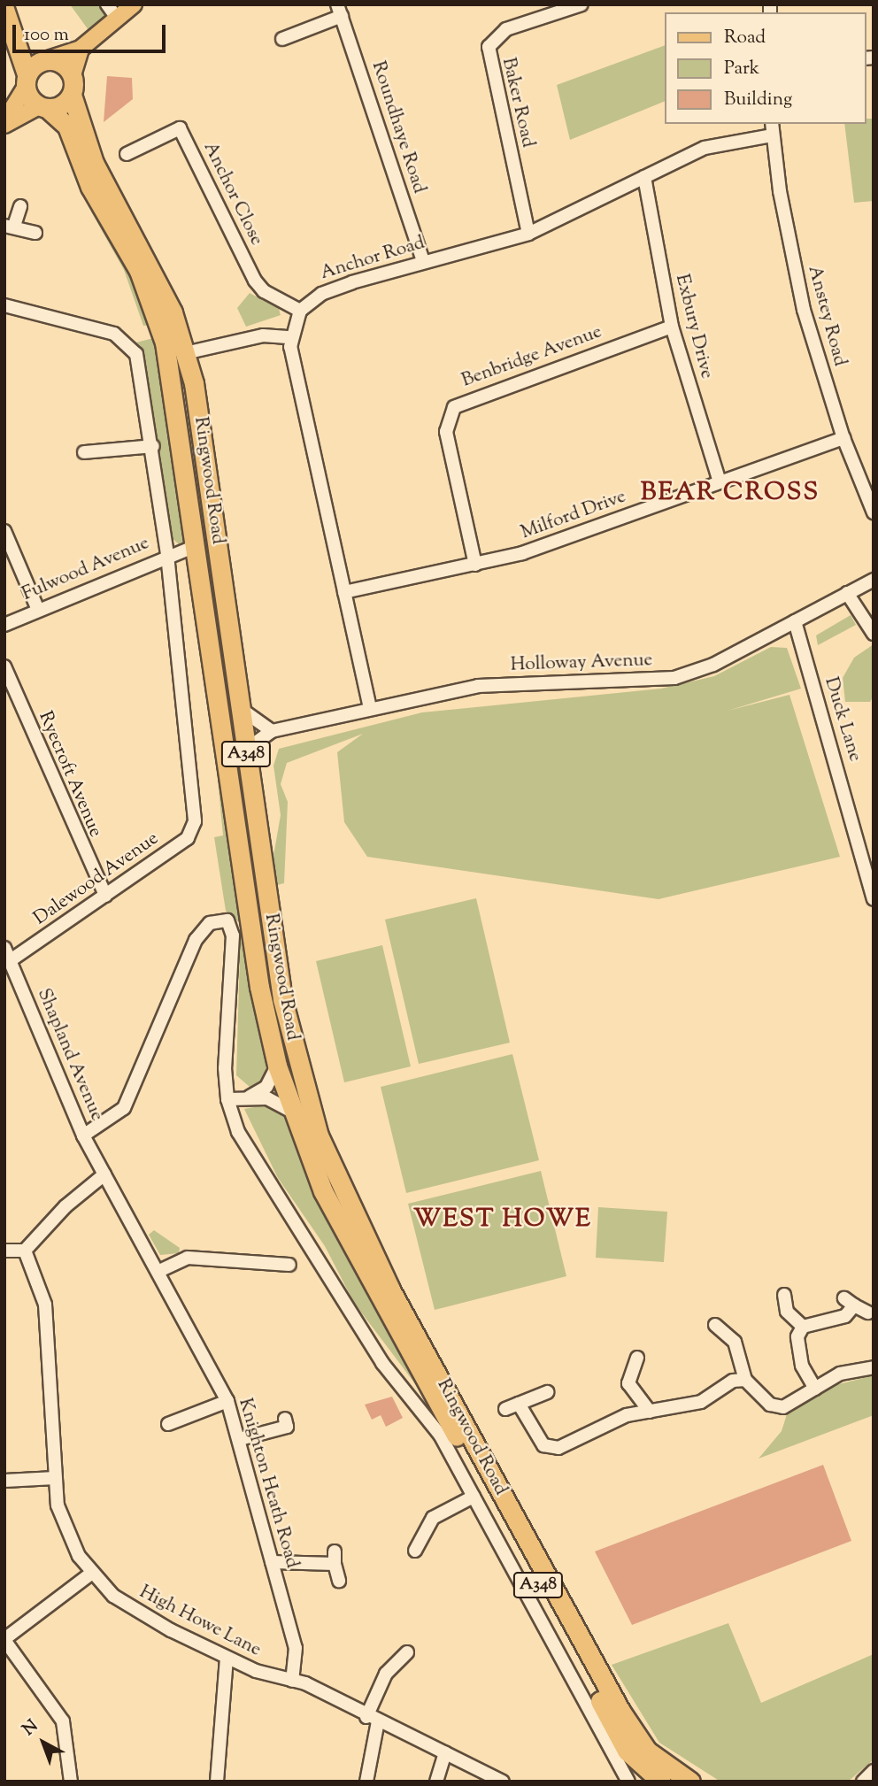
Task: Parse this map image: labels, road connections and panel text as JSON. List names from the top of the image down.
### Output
{
  "streets": {
    "highway": ["Ringwood Road", "A348"],
    "street": [
      "Baker Road",
      "Roundhaye Road",
      "Anchor Close",
      "Anchor Road",
      "Anstey Road",
      "Exbury Drive",
      "Benbridge Avenue",
      "Milford Drive",
      "Fulwood Avenue",
      "Holloway Avenue",
      "Duck Lane",
      "Ryecroft Avenue",
      "Dalewood Avenue",
      "Shapland Avenue",
      "Knighton Heath Road",
      "High Howe Lane"
    ]
  },
  "crossings": [
    ["Baker Road", "Anchor Road"],
    ["Roundhaye Road", "Anchor Road"],
    ["Anchor Close", "Anchor Road"],
    ["Anchor Road", "Anstey Road"],
    ["Anchor Road", "Exbury Drive"],
    ["Anstey Road", "Milford Drive"],
    ["Exbury Drive", "Benbridge Avenue"],
    ["Exbury Drive", "Milford Drive"],
    ["Benbridge Avenue", "Milford Drive"],
    ["Ringwood Road", "Holloway Avenue"],
    ["Ringwood Road", "A348"],
    ["Ringwood Road", "Shapland Avenue"],
    ["Fulwood Avenue", "Dalewood Avenue"],
    ["Holloway Avenue", "Duck Lane"],
    ["Ryecroft Avenue", "Dalewood Avenue"],
    ["Dalewood Avenue", "Shapland Avenue"],
    ["Shapland Avenue", "Knighton Heath Road"],
    ["Knighton Heath Road", "High Howe Lane"]
  ],
  "districts": ["BEAR CROSS", "WEST HOWE"],
  "legend": ["Road", "Park", "Building"],
  "scale_bar": "100 m",
  "north": "top left"
}
